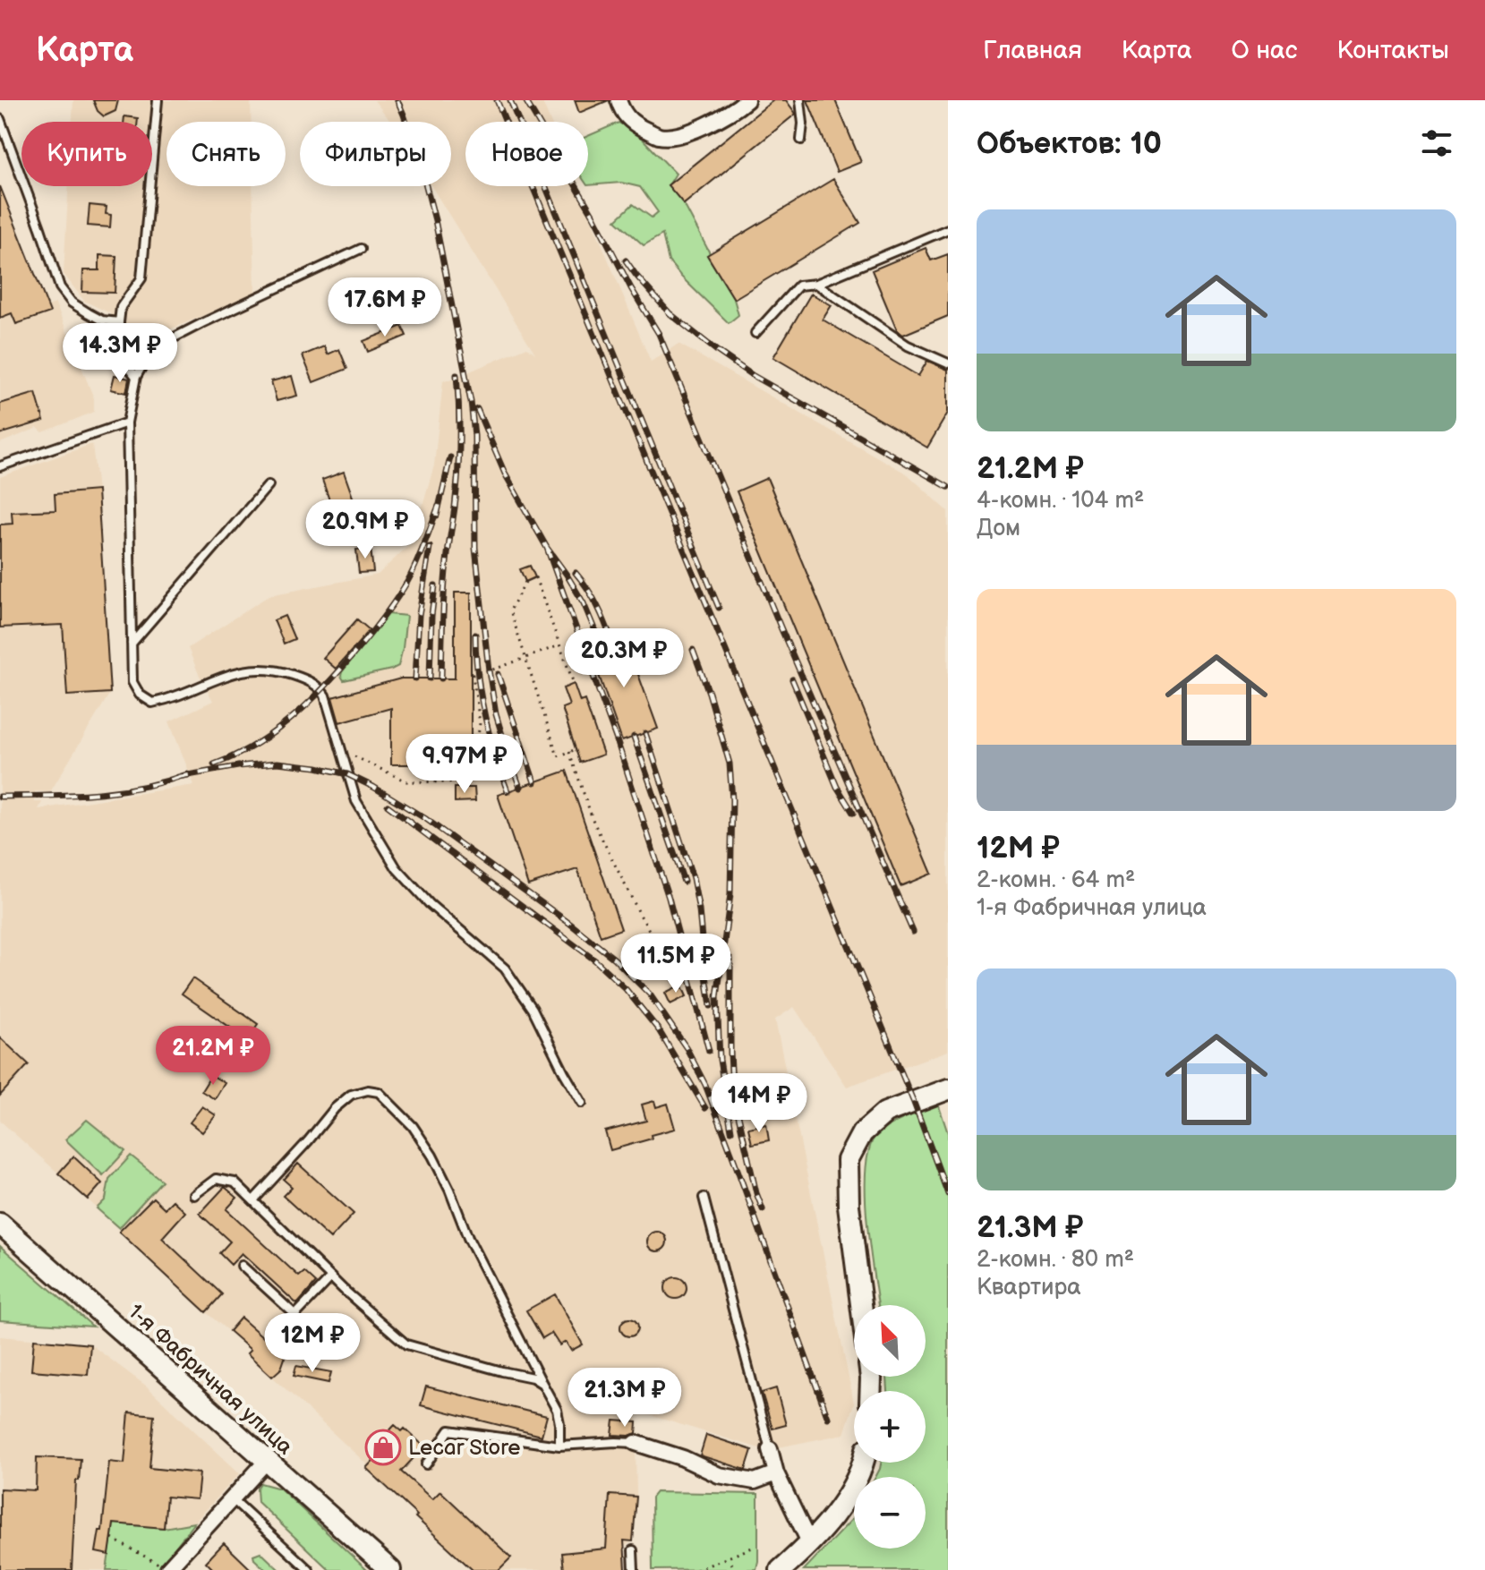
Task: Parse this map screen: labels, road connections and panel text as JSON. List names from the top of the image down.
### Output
{
  "streets": {
    "main road": ["1-я Фабричная улица"]
  },
  "places": {
    "shop": ["Lecar Store"]
  },
  "north": "top left",
  "page": {
    "header": "Карта",
    "nav": [
      "Главная",
      "Карта",
      "О нас",
      "Контакты"
    ],
    "heading": "Объектов: 10",
    "chip": [
      "Купить",
      "Снять",
      "Фильтры",
      "Новое"
    ],
    "list": [
      {
        "name": "21.2M ₽",
        "note": "4-комн. · 104 m² · Дом"
      },
      {
        "name": "12M ₽",
        "note": "2-комн. · 64 m² · 1-я Фабричная улица"
      },
      {
        "name": "21.3M ₽",
        "note": "2-комн. · 80 m² · Квартира"
      }
    ],
    "price": [
      "17.6M ₽",
      "14.3M ₽",
      "20.9M ₽",
      "20.3M ₽",
      "9.97M ₽",
      "11.5M ₽",
      "21.2M ₽",
      "14M ₽",
      "12M ₽",
      "21.3M ₽"
    ],
    "map_buttons": ["+", "−"]
  }
}
